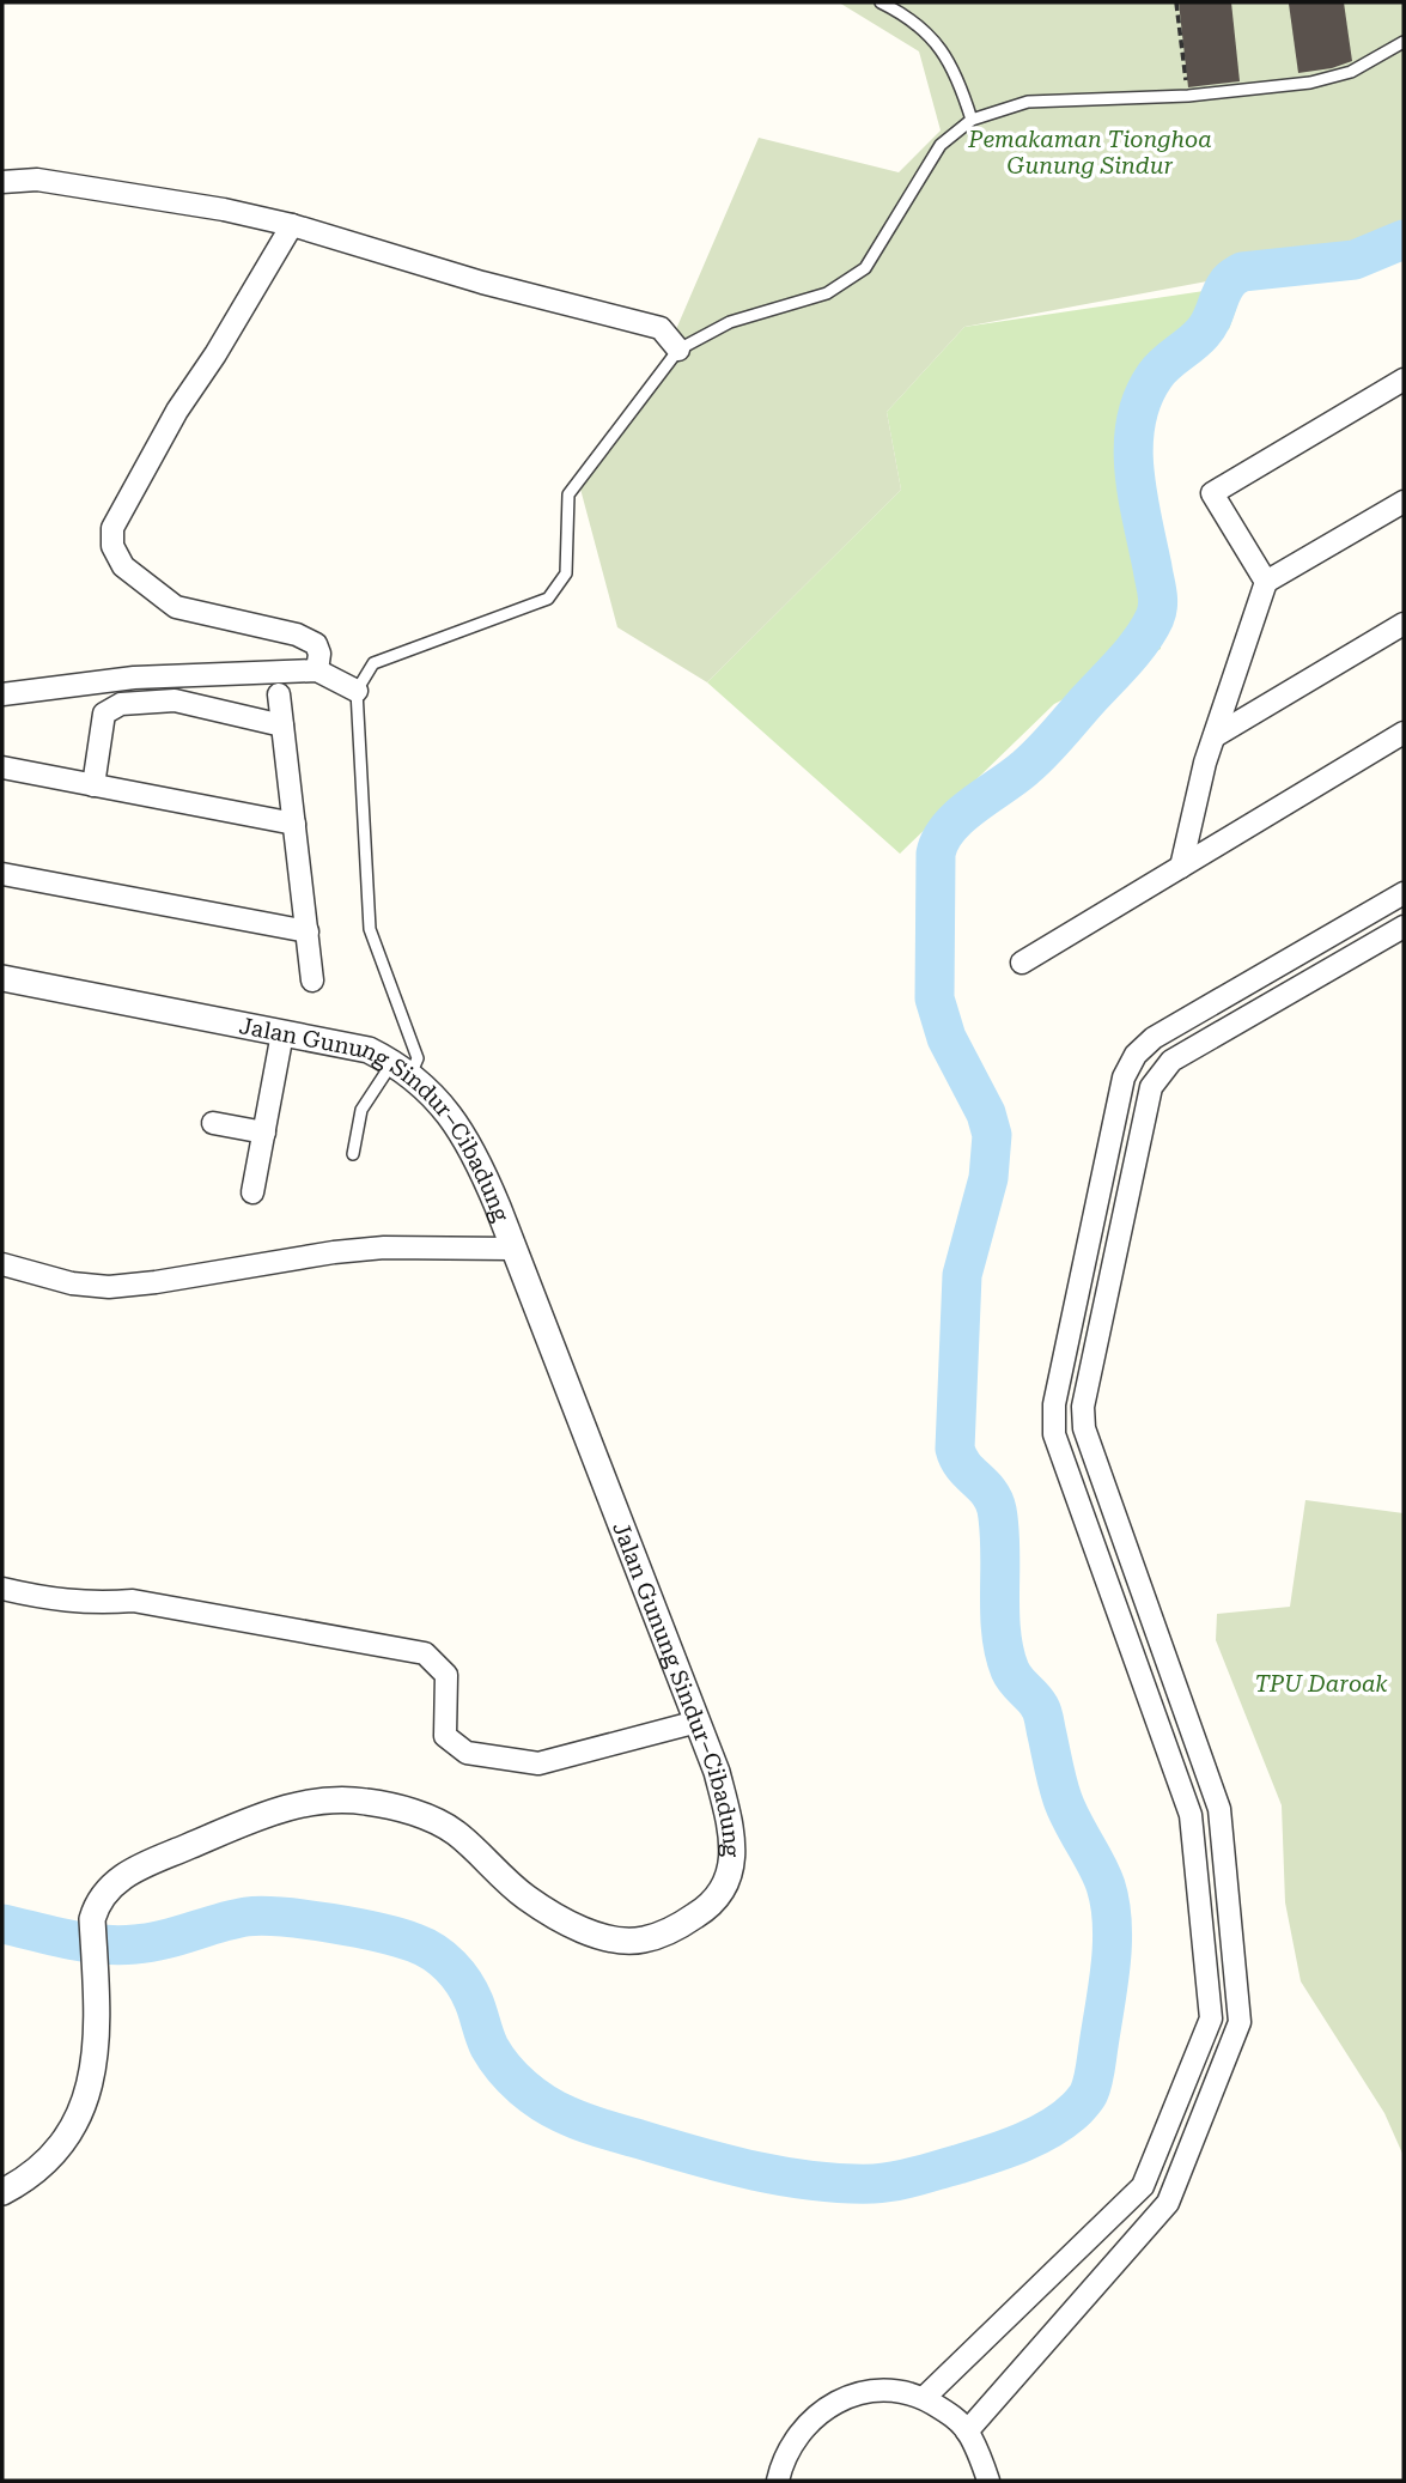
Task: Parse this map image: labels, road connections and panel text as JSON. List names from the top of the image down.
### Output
{
  "streets": {
    "street": ["Jalan Gunung Sindur–Cibadung"]
  },
  "parks": ["Pemakaman Tionghoa Gunung Sindur", "TPU Daroak"]
}
